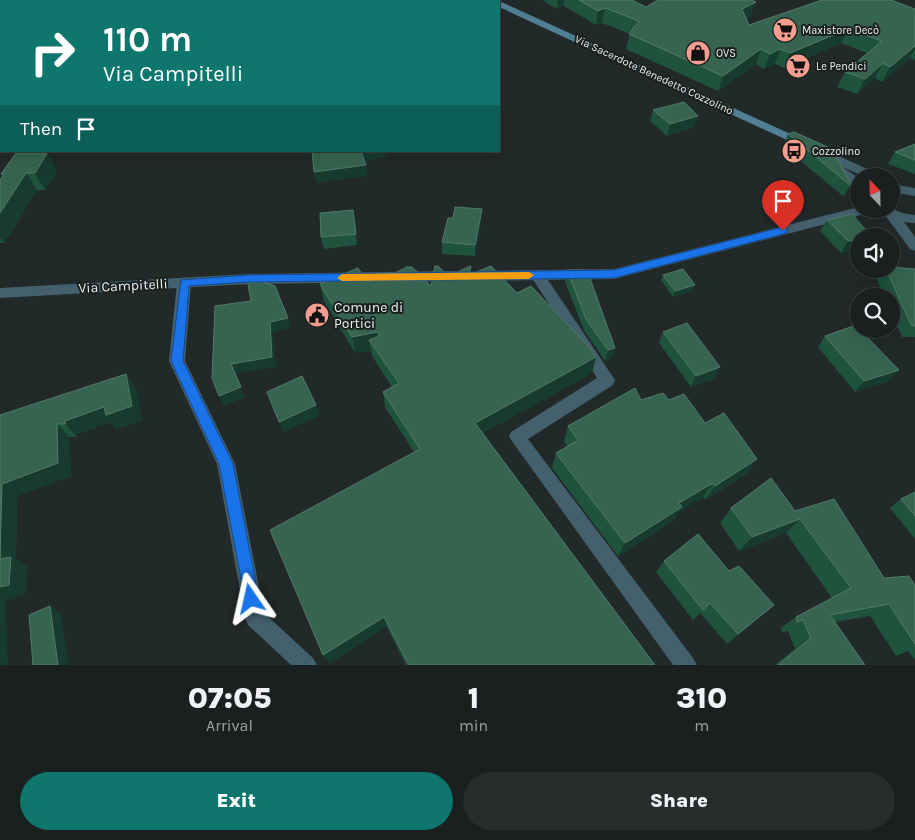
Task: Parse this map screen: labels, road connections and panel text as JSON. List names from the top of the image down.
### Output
{
  "streets": {
    "main road": ["Via Sacerdote Benedetto Cozzolino"],
    "street": ["Via Campitelli"]
  },
  "places": {
    "supermarket": ["Maxistore Decò", "Le Pendici"],
    "shop": ["OVS"],
    "bus stop": ["Cozzolino"],
    "public building": ["Comune di Portici"]
  },
  "north": "top",
  "page": {
    "turn": ["110 m", "Via Campitelli"],
    "then": "Then",
    "eta": [
      "07:05",
      "Arrival",
      "1",
      "min",
      "310",
      "m"
    ],
    "buttons": ["Exit", "Share"]
  }
}
